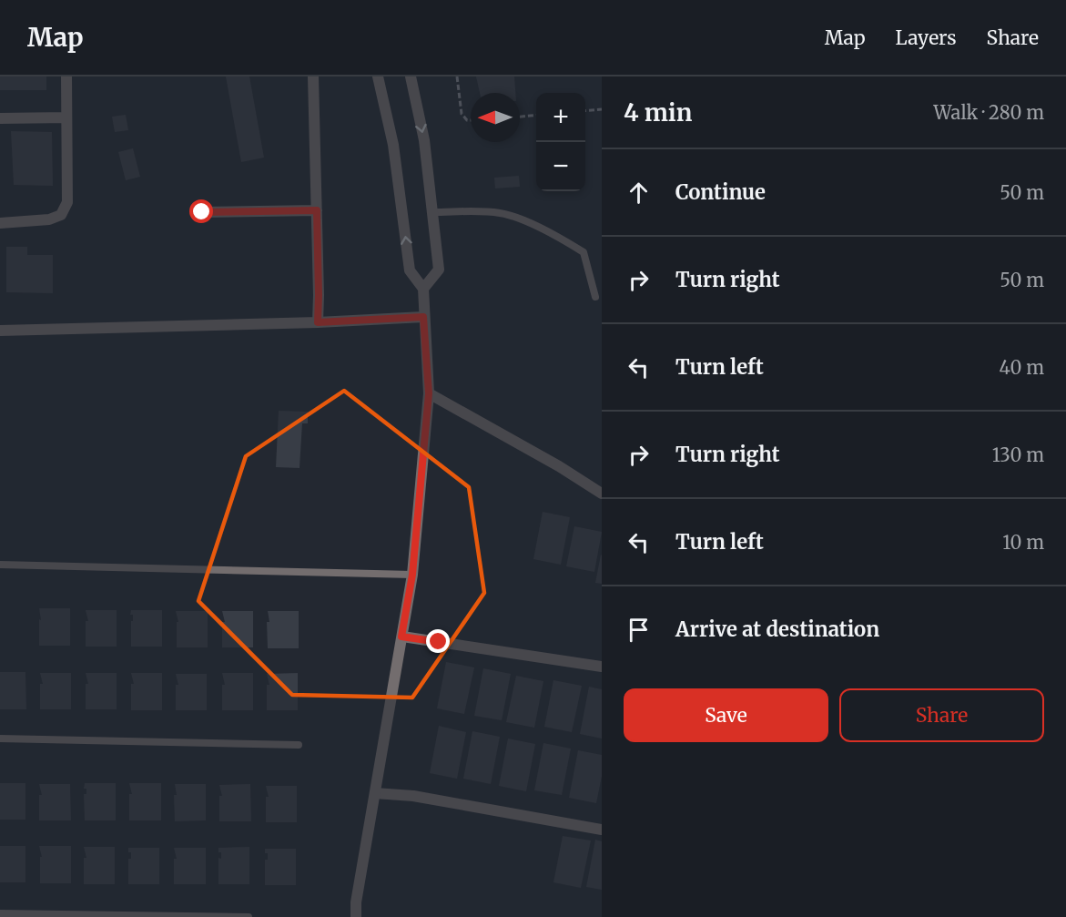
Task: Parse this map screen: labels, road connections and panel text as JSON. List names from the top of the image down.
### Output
{
  "north": "left",
  "page": {
    "header": "Map",
    "nav": ["Map", "Layers", "Share"],
    "heading": ["4 min", "Walk · 280 m"],
    "map_buttons": ["+", "−"],
    "list": [
      ["Continue", "50 m"],
      ["Turn right", "50 m"],
      ["Turn left", "40 m"],
      ["Turn right", "130 m"],
      ["Turn left", "10 m"],
      "Arrive at destination"
    ],
    "buttons": ["Save", "Share"]
  }
}
